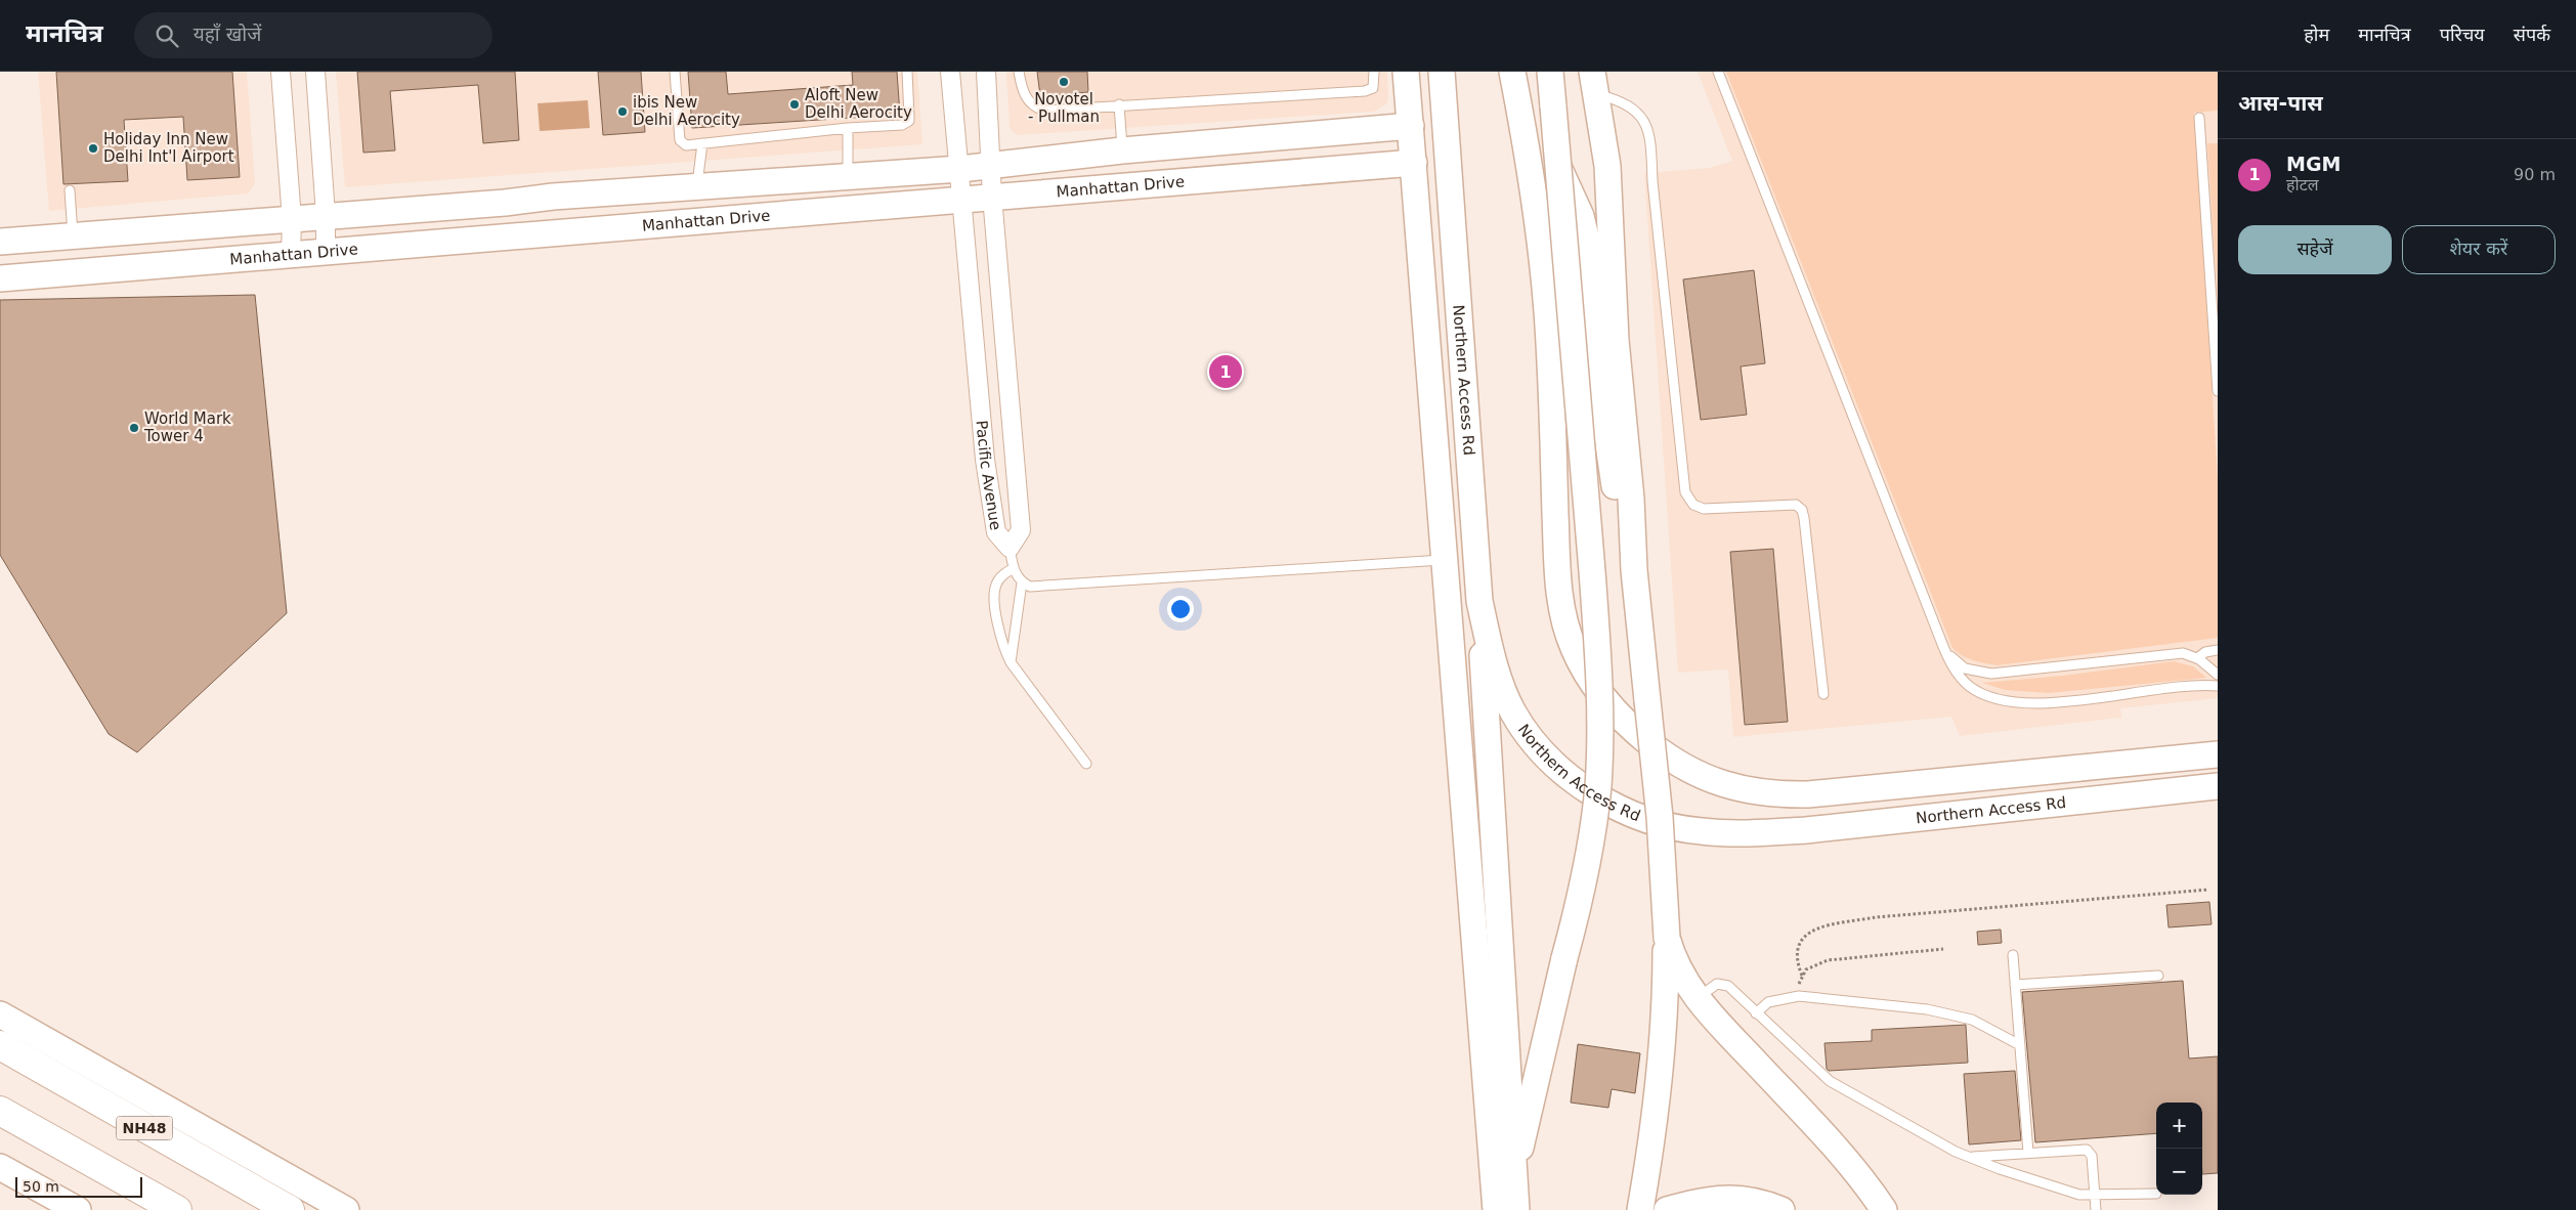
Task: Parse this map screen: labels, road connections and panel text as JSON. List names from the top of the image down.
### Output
{
  "streets": {
    "highway": ["NH48"],
    "street": ["Manhattan Drive", "Northern Access Rd", "Pacific Avenue"]
  },
  "crossings": [
    ["Manhattan Drive", "Pacific Avenue"]
  ],
  "places": [
    "Novotel - Pullman",
    "Aloft New Delhi Aerocity",
    "ibis New Delhi Aerocity",
    "Holiday Inn New Delhi Int'l Airport",
    "World Mark Tower 4"
  ],
  "scale_bar": "50 m",
  "page": {
    "header": "मानचित्र",
    "search": "यहाँ खोजें",
    "nav": [
      "होम",
      "मानचित्र",
      "परिचय",
      "संपर्क"
    ],
    "heading": "आस-पास",
    "list": [
      {
        "mark": "1",
        "name": "MGM",
        "note": "होटल",
        "value": "90 m"
      }
    ],
    "buttons": ["सहेजें", "शेयर करें"],
    "pins": "1",
    "map_buttons": ["+", "−"],
    "scale": "50 m"
  }
}
